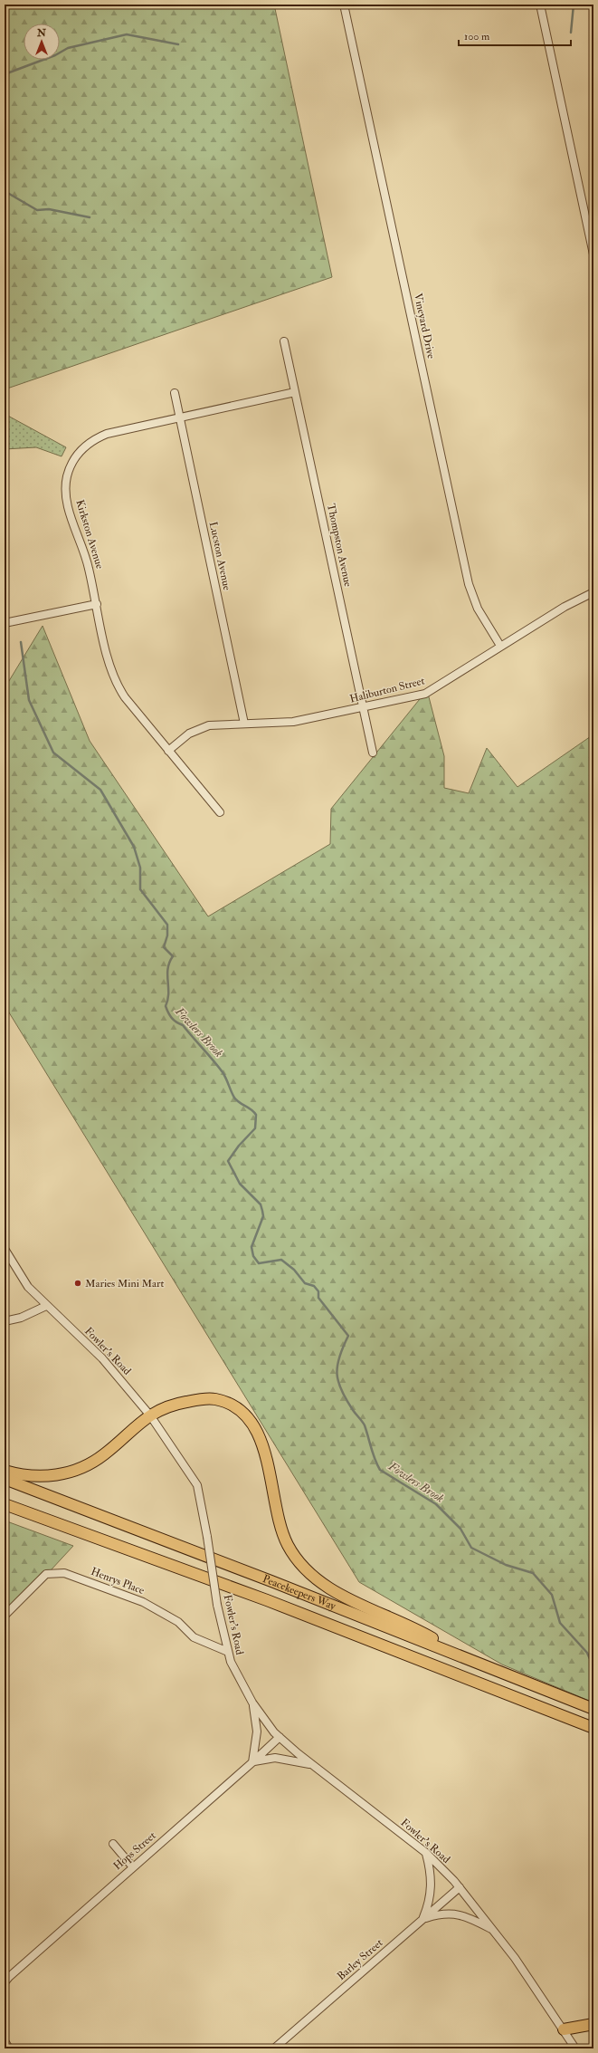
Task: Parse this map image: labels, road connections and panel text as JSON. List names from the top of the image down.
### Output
{
  "streets": {
    "highway": ["Peacekeepers Way"],
    "street": [
      "Vineyard Drive",
      "Kirkston Avenue",
      "Thompston Avenue",
      "Lucston Avenue",
      "Haliburton Street",
      "Fowler's Road",
      "Henrys Place",
      "Hops Street",
      "Barley Street"
    ]
  },
  "crossings": [
    ["Vineyard Drive", "Haliburton Street"],
    ["Kirkston Avenue", "Thompston Avenue"],
    ["Kirkston Avenue", "Lucston Avenue"],
    ["Kirkston Avenue", "Haliburton Street"],
    ["Thompston Avenue", "Haliburton Street"],
    ["Lucston Avenue", "Haliburton Street"],
    ["Fowler's Road", "Henrys Place"],
    ["Fowler's Road", "Hops Street"],
    ["Fowler's Road", "Barley Street"]
  ],
  "water": ["Fowlers Brook"],
  "places": ["Maries Mini Mart"],
  "scale_bar": "100 m",
  "north": "top"
}
